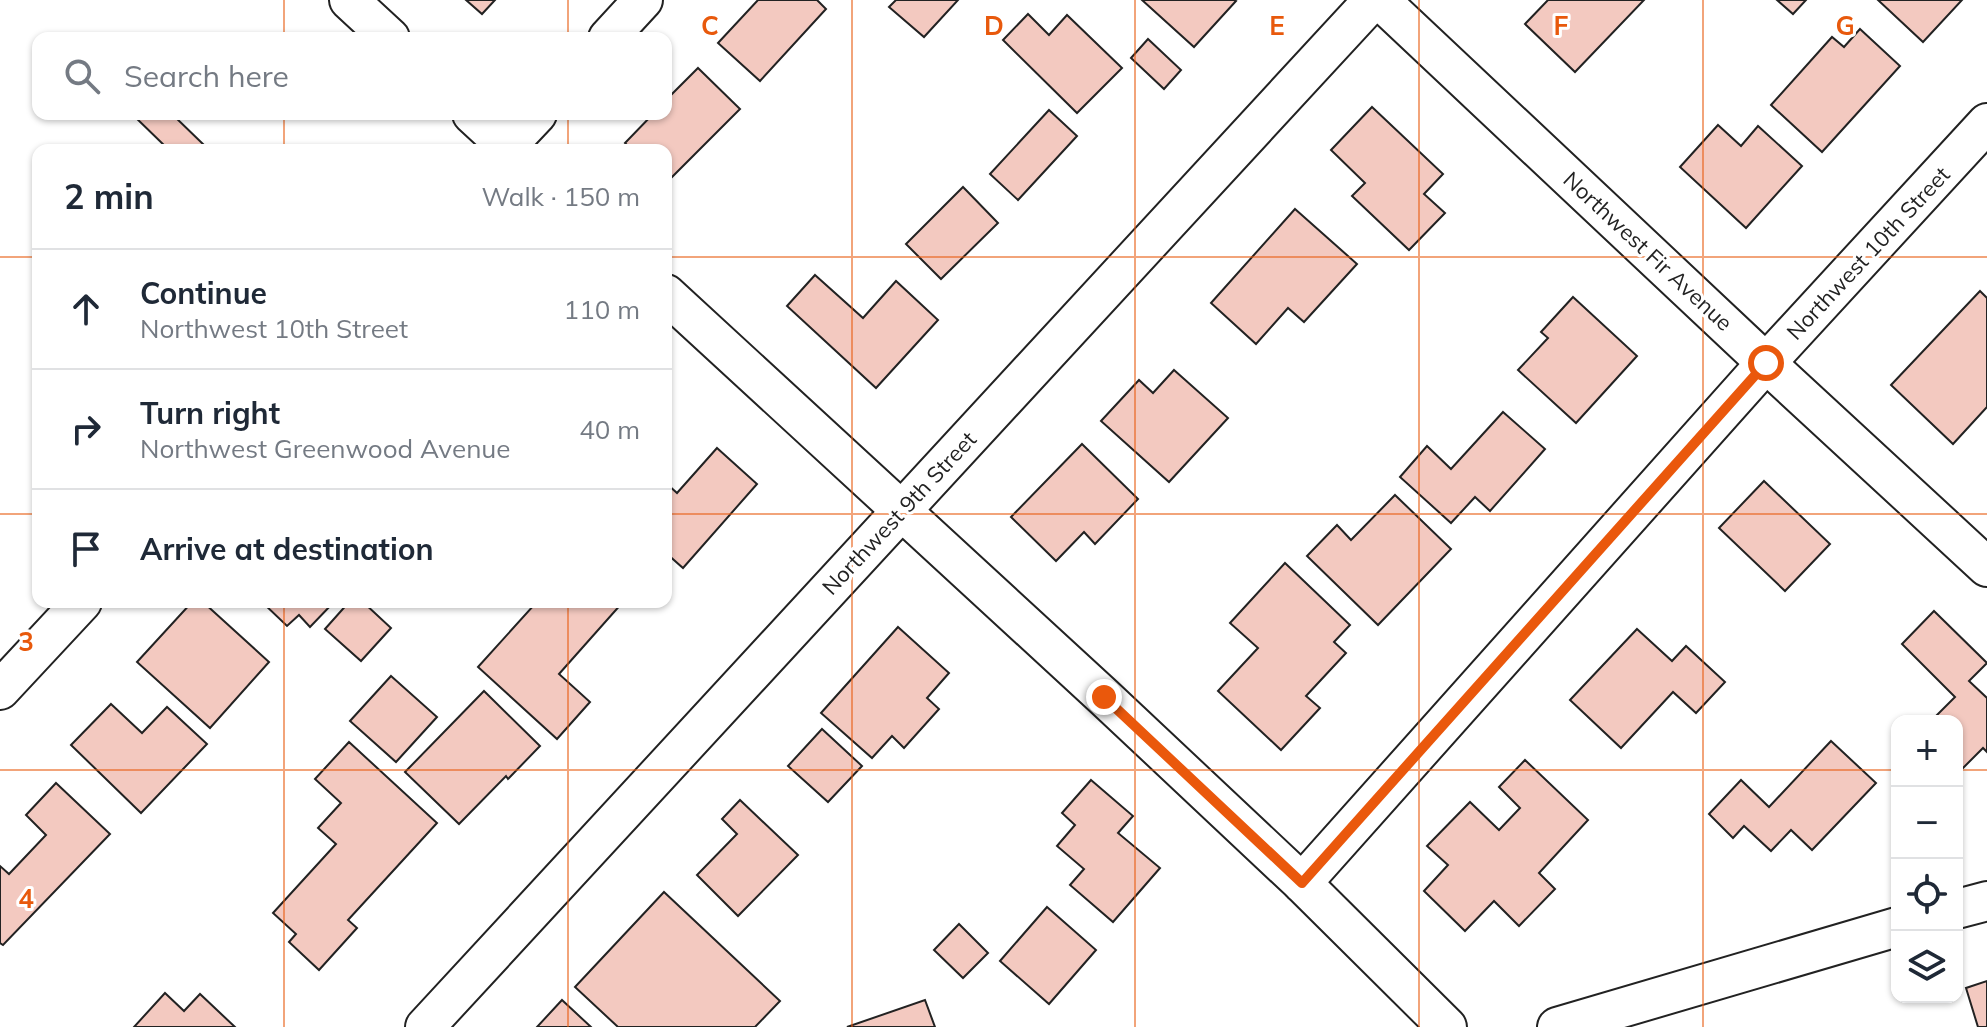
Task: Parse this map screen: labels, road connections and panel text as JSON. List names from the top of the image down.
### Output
{
  "streets": {
    "street": ["Northwest Fir Avenue", "Northwest 10th Street", "Northwest 9th Street"]
  },
  "crossings": [
    ["Northwest Fir Avenue", "Northwest 10th Street"]
  ],
  "page": {
    "search": "Search here",
    "heading": ["2 min", "Walk · 150 m"],
    "list": [
      ["Continue", "Northwest 10th Street", "110 m"],
      ["Turn right", "Northwest Greenwood Avenue", "40 m"],
      "Arrive at destination"
    ],
    "map_buttons": ["+", "−"]
  },
  "grid": {
    "columns": [
      "C",
      "D",
      "E",
      "F",
      "G"
    ],
    "rows": ["3", "4"]
  }
}
